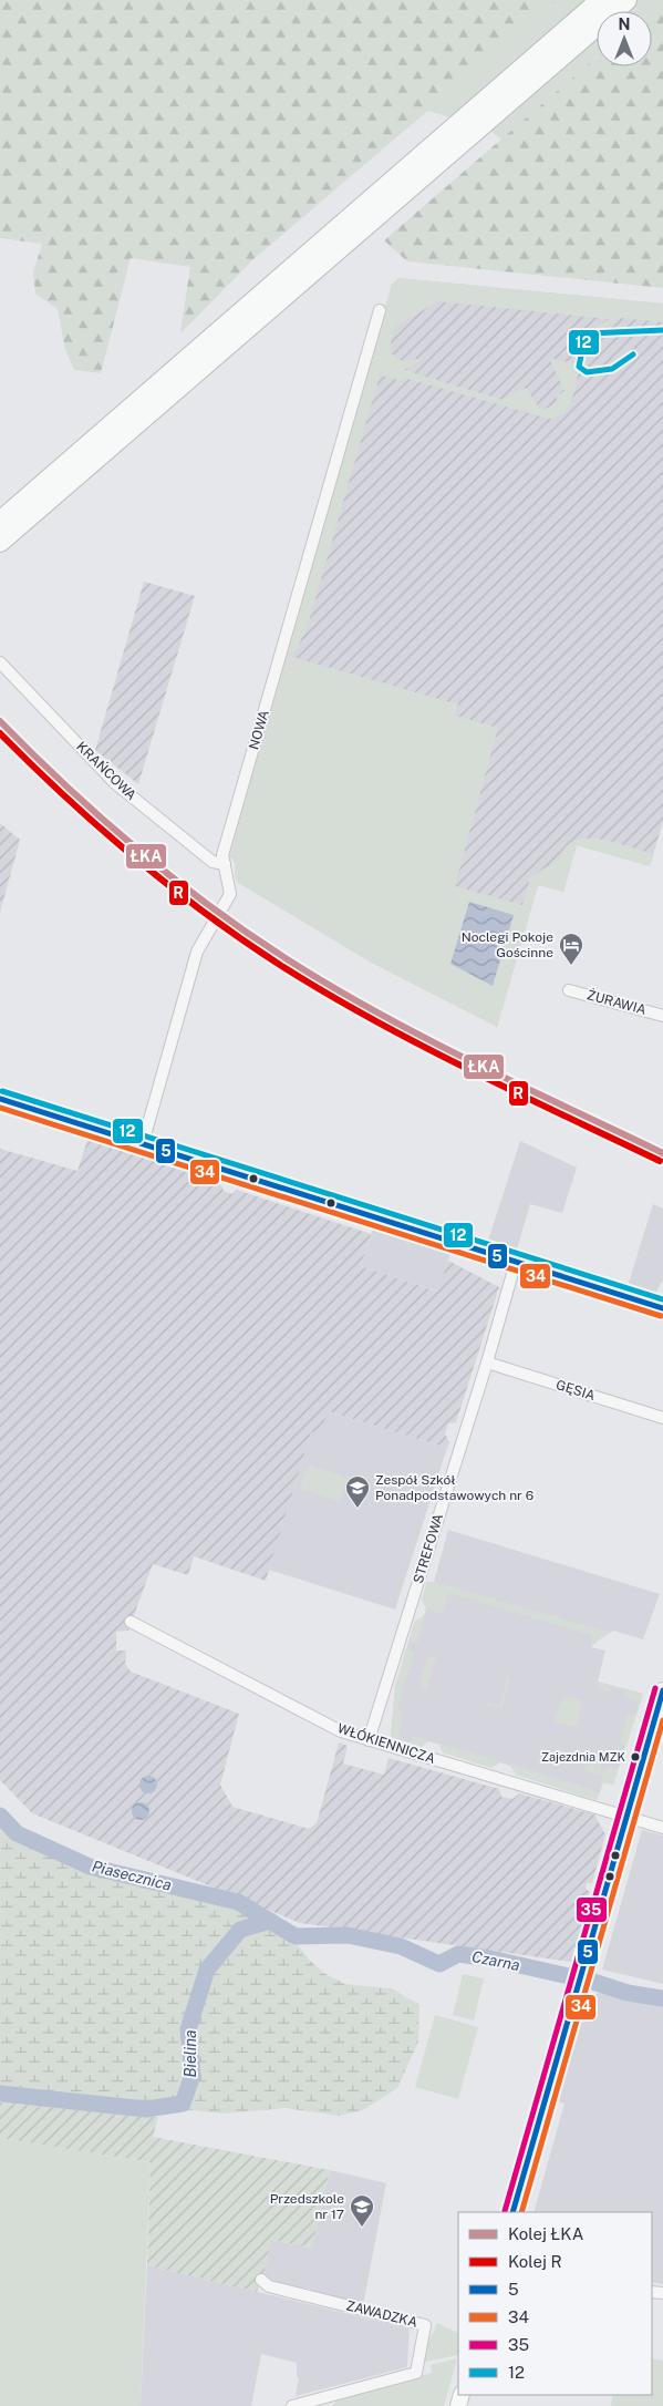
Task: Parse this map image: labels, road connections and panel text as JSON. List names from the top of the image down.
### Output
{
  "streets": {
    "street": [
      "NOWA",
      "KRAŃCOWA",
      "ŻURAWIA",
      "GĘSIA",
      "STREFOWA",
      "WŁÓKIENNICZA",
      "ZAWADZKA"
    ]
  },
  "crossings": [
    ["NOWA", "KRAŃCOWA"],
    ["GĘSIA", "STREFOWA"],
    ["STREFOWA", "WŁÓKIENNICZA"]
  ],
  "water": ["Piasecznica", "Czarna", "Bielina"],
  "places": {
    "hotel": ["Noclegi Pokoje Gościnne"],
    "school or university": ["Zespół Szkół Ponadpodstawowych nr 6", "Przedszkole nr 17"],
    "other": ["Zajezdnia MZK"]
  },
  "lines": [
    "transit line 12",
    "rail line ŁKA",
    "rail line R",
    "transit line 5",
    "transit line 34",
    "transit line 35"
  ],
  "legend": [
    "Kolej ŁKA",
    "Kolej R",
    "5",
    "34",
    "35",
    "12"
  ],
  "north": "top"
}
